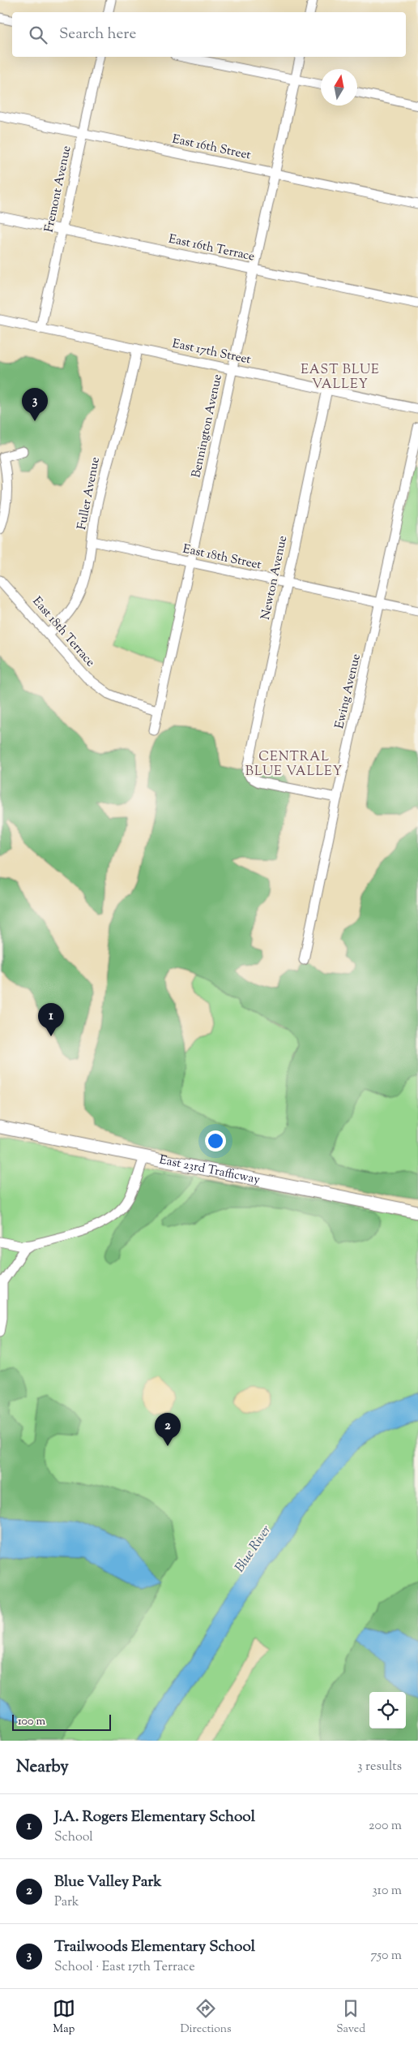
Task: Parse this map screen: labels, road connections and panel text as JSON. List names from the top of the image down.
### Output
{
  "streets": {
    "main road": ["East 23rd Trafficway"],
    "street": [
      "East 16th Street",
      "Fremont Avenue",
      "East 16th Terrace",
      "East 17th Street",
      "Bennington Avenue",
      "Fuller Avenue",
      "East 18th Street",
      "Newton Avenue",
      "East 18th Terrace",
      "Ewing Avenue"
    ]
  },
  "crossings": [
    ["East 16th Street", "Fremont Avenue"],
    ["East 16th Street", "Bennington Avenue"],
    ["Fremont Avenue", "East 16th Terrace"],
    ["Fremont Avenue", "East 17th Street"],
    ["East 16th Terrace", "Bennington Avenue"],
    ["East 17th Street", "Bennington Avenue"],
    ["East 17th Street", "Fuller Avenue"],
    ["East 17th Street", "Newton Avenue"],
    ["Bennington Avenue", "East 18th Street"],
    ["Bennington Avenue", "East 18th Terrace"],
    ["Fuller Avenue", "East 18th Street"],
    ["Fuller Avenue", "East 18th Terrace"],
    ["East 18th Street", "Newton Avenue"],
    ["East 18th Street", "Ewing Avenue"],
    ["Newton Avenue", "Ewing Avenue"]
  ],
  "districts": ["EAST BLUE VALLEY", "CENTRAL BLUE VALLEY"],
  "water": ["Blue River"],
  "scale_bar": "100 m",
  "north": "top",
  "page": {
    "search": "Search here",
    "pins": ["3", "1", "2"],
    "scale": "100 m",
    "heading": ["Nearby", "3 results"],
    "list": [
      {
        "mark": "1",
        "name": "J.A. Rogers Elementary School",
        "note": "School",
        "value": "200 m"
      },
      {
        "mark": "2",
        "name": "Blue Valley Park",
        "note": "Park",
        "value": "310 m"
      },
      {
        "mark": "3",
        "name": "Trailwoods Elementary School",
        "note": "School · East 17th Terrace",
        "value": "750 m"
      }
    ],
    "nav": ["Map", "Directions", "Saved"]
  }
}
